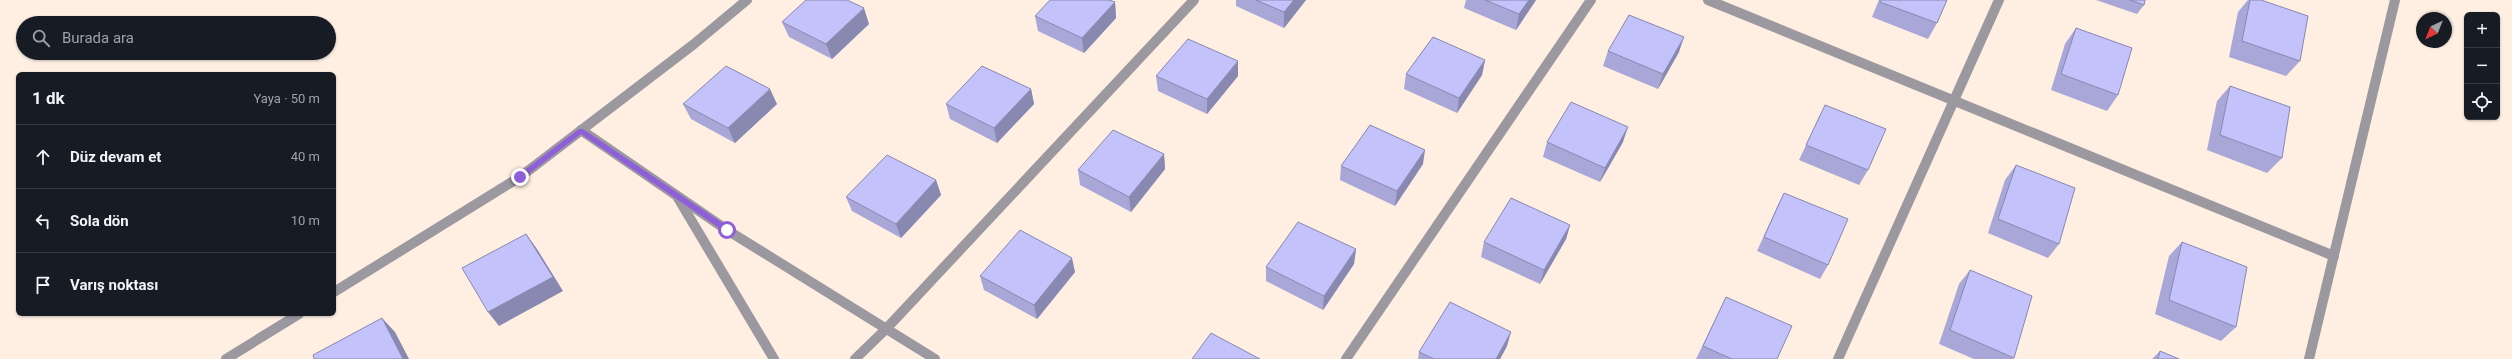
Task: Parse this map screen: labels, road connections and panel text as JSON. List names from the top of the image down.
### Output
{
  "north": "bottom left",
  "page": {
    "map_buttons": ["+", "−"],
    "search": "Burada ara",
    "heading": ["1 dk", "Yaya · 50 m"],
    "list": [
      ["Düz devam et", "40 m"],
      ["Sola dön", "10 m"],
      "Varış noktası"
    ]
  }
}
